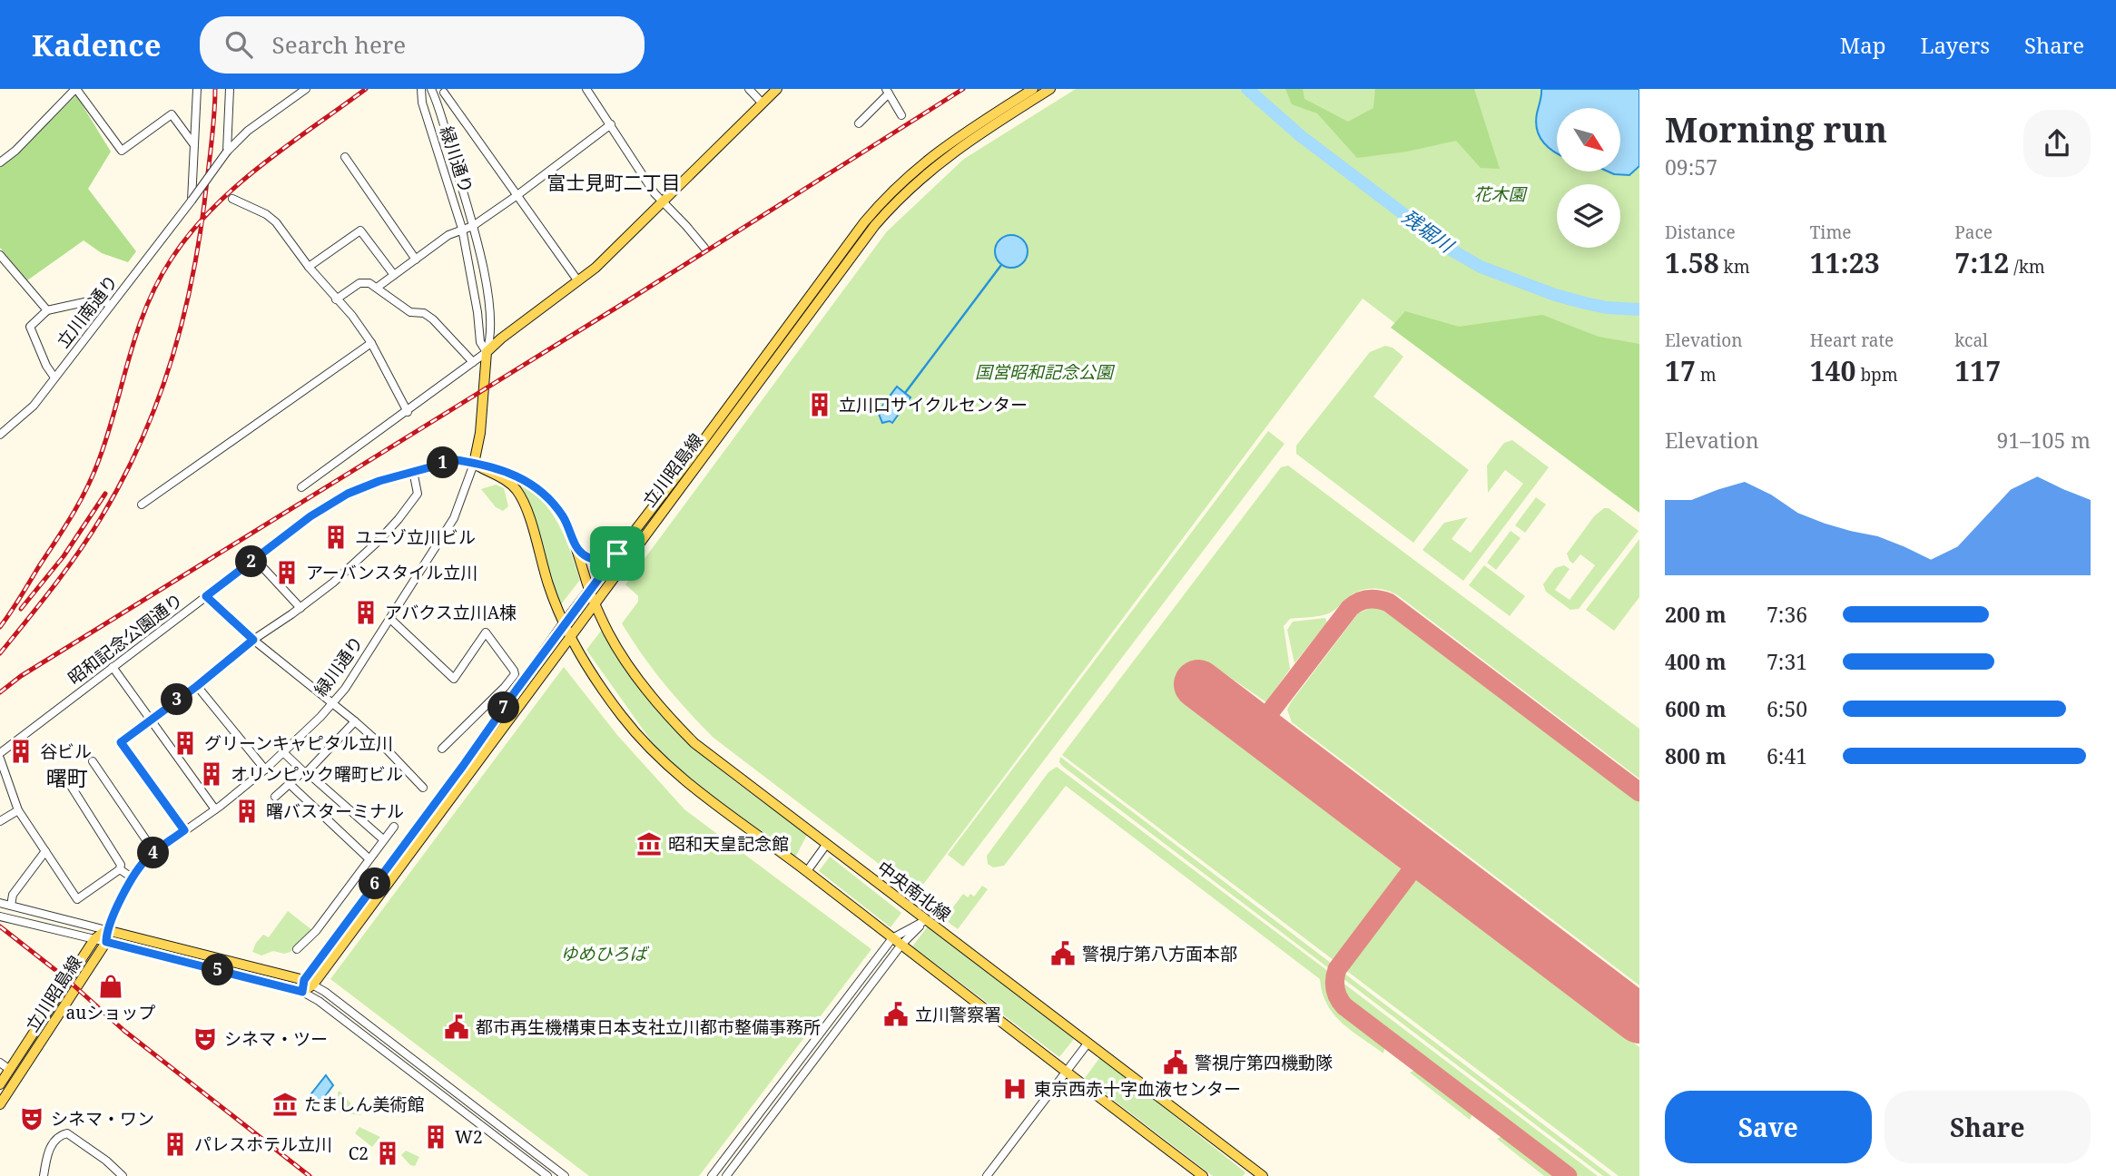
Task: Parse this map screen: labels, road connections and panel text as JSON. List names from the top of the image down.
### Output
{
  "streets": {
    "main road": ["緑川通り", "立川昭島線", "中央南北線"],
    "street": ["立川南通り", "昭和記念公園通り"]
  },
  "crossings": [
    ["緑川通り", "立川昭島線"],
    ["緑川通り", "昭和記念公園通り"],
    ["緑川通り", "中央南北線"],
    ["立川昭島線", "中央南北線"],
    ["昭和記念公園通り", "中央南北線"]
  ],
  "districts": ["富士見町二丁目", "曙町"],
  "water": ["残堀川"],
  "parks": ["花木園", "国営昭和記念公園", "ゆめひろば"],
  "places": {
    "building": [
      "立川口サイクルセンター",
      "ユニゾ立川ビル",
      "アーバンスタイル立川",
      "アバクス立川A棟",
      "グリーンキャピタル立川",
      "谷ビル",
      "オリンピック曙町ビル",
      "曙バスターミナル",
      "W2",
      "パレスホテル立川",
      "C2"
    ],
    "museum": ["昭和天皇記念館", "たましん美術館"],
    "public building": [
      "警視庁第八方面本部",
      "立川警察署",
      "都市再生機構東日本支社立川都市整備事務所",
      "警視庁第四機動隊"
    ],
    "shop": ["auショップ"],
    "theatre": ["シネマ・ツー", "シネマ・ワン"],
    "hospital": ["東京西赤十字血液センター"]
  },
  "north": "bottom right",
  "page": {
    "header": "Kadence",
    "search": "Search here",
    "nav": ["Map", "Layers", "Share"],
    "heading": ["Morning run", "09:57"],
    "stats": [
      ["Distance", "1.58 km"],
      ["Time", "11:23"],
      ["Pace", "7:12 /km"],
      ["Elevation", "17 m"],
      ["Heart rate", "140 bpm"],
      ["kcal", "117"]
    ],
    "chart": ["Elevation", "91–105 m"],
    "pins": [
      "1",
      "2",
      "3",
      "7",
      "4",
      "6",
      "5"
    ],
    "list": [
      {
        "name": "200 m",
        "note": "7:36"
      },
      {
        "name": "400 m",
        "note": "7:31"
      },
      {
        "name": "600 m",
        "note": "6:50"
      },
      {
        "name": "800 m",
        "note": "6:41"
      }
    ],
    "buttons": ["Save", "Share"]
  }
}
